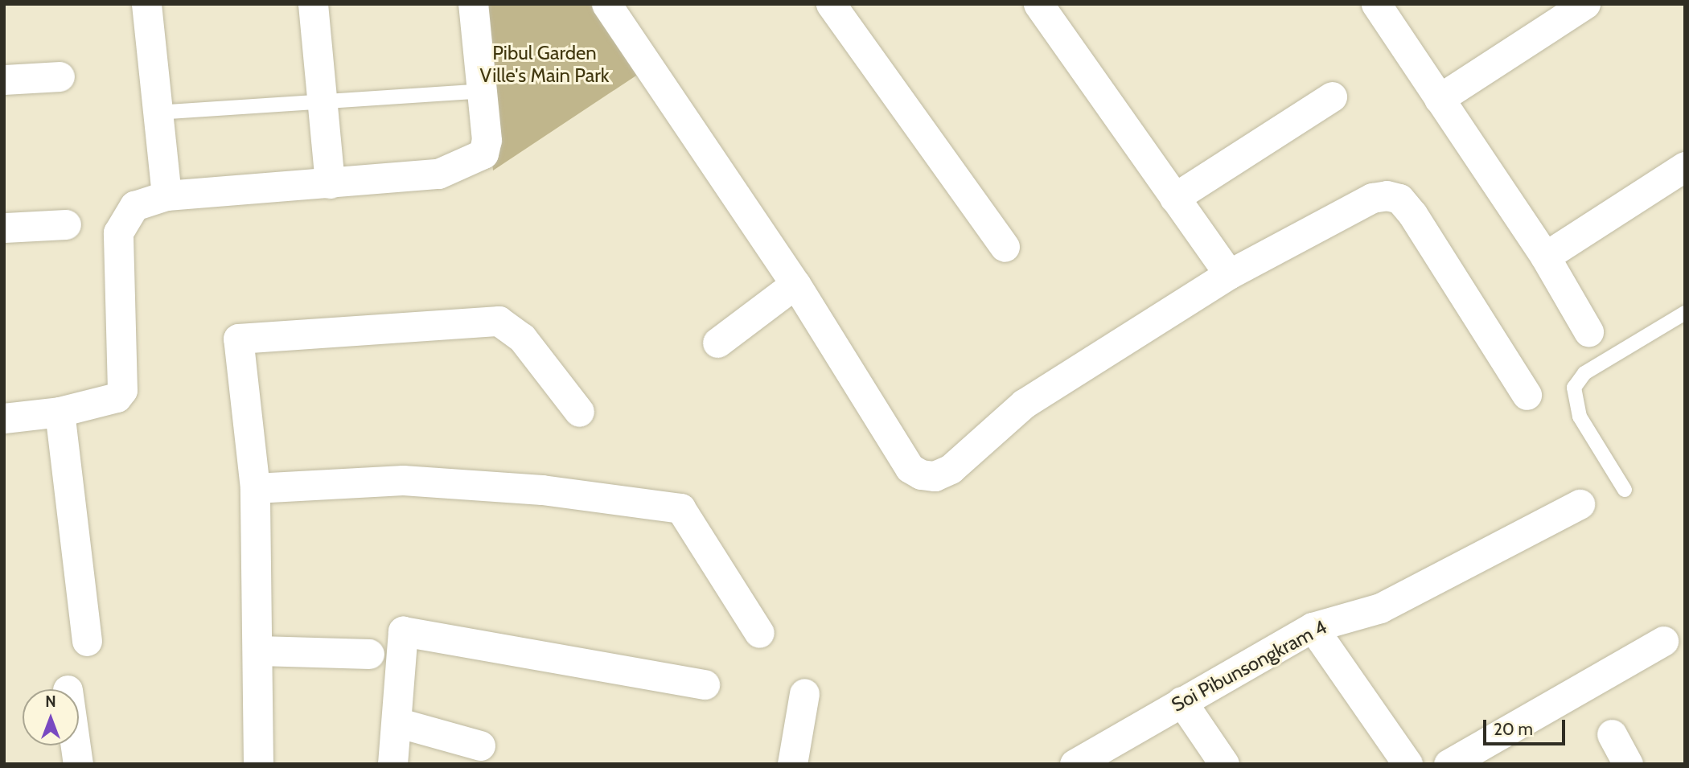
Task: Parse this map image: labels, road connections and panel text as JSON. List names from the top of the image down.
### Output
{
  "streets": {
    "street": ["Soi Pibunsongkram 4"]
  },
  "parks": ["Pibul Garden Ville's Main Park"],
  "scale_bar": "20 m",
  "north": "top"
}
